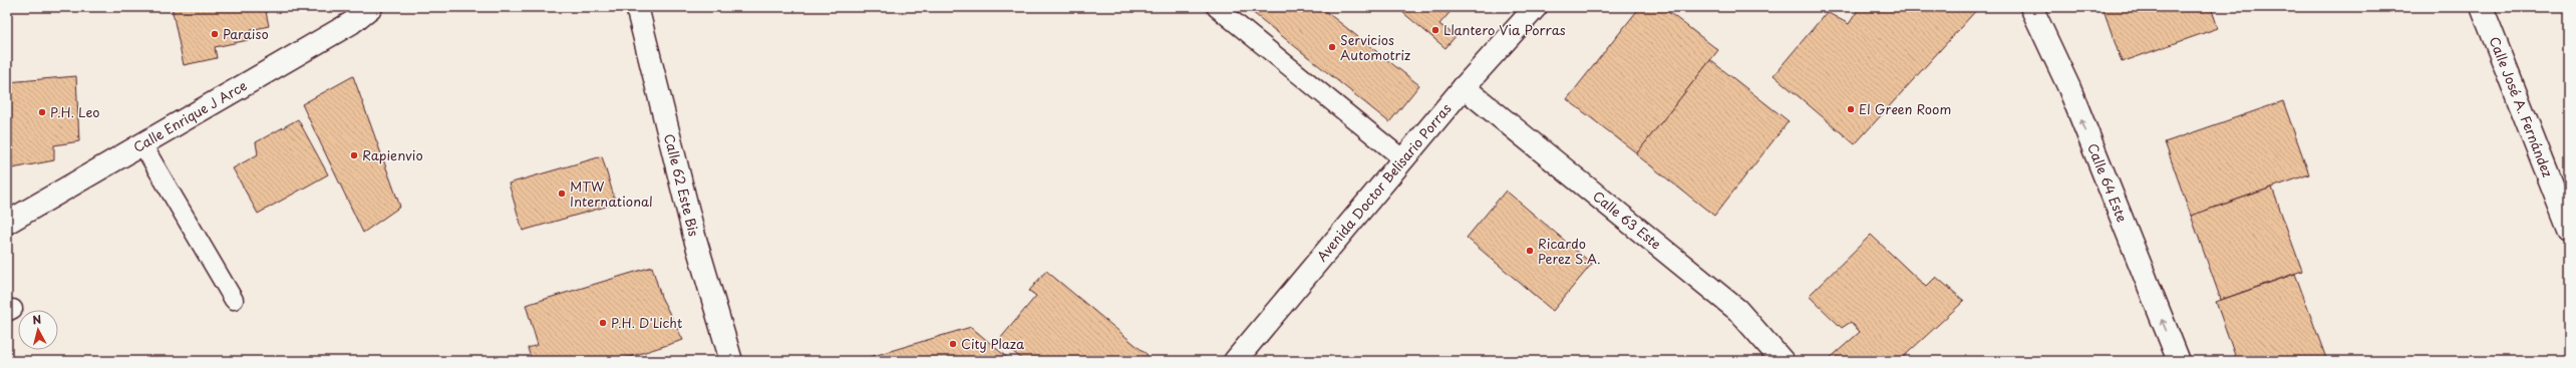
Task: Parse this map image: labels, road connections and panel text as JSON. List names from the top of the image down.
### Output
{
  "streets": {
    "street": [
      "Calle José A. Fernández",
      "Calle Enrique J Arce",
      "Avenida Doctor Belisario Porras",
      "Calle 64 Este",
      "Calle 62 Este Bis",
      "Calle 63 Este"
    ]
  },
  "crossings": [
    ["Avenida Doctor Belisario Porras", "Calle 63 Este"]
  ],
  "one_way": ["Calle 64 Este"],
  "places": [
    "Llantero Via Porras",
    "Paraiso",
    "Servicios Automotriz",
    "El Green Room",
    "P.H. Leo",
    "Rapienvio",
    "MTW International",
    "Ricardo Perez S.A.",
    "P.H. D'Licht",
    "City Plaza"
  ],
  "north": "top"
}
